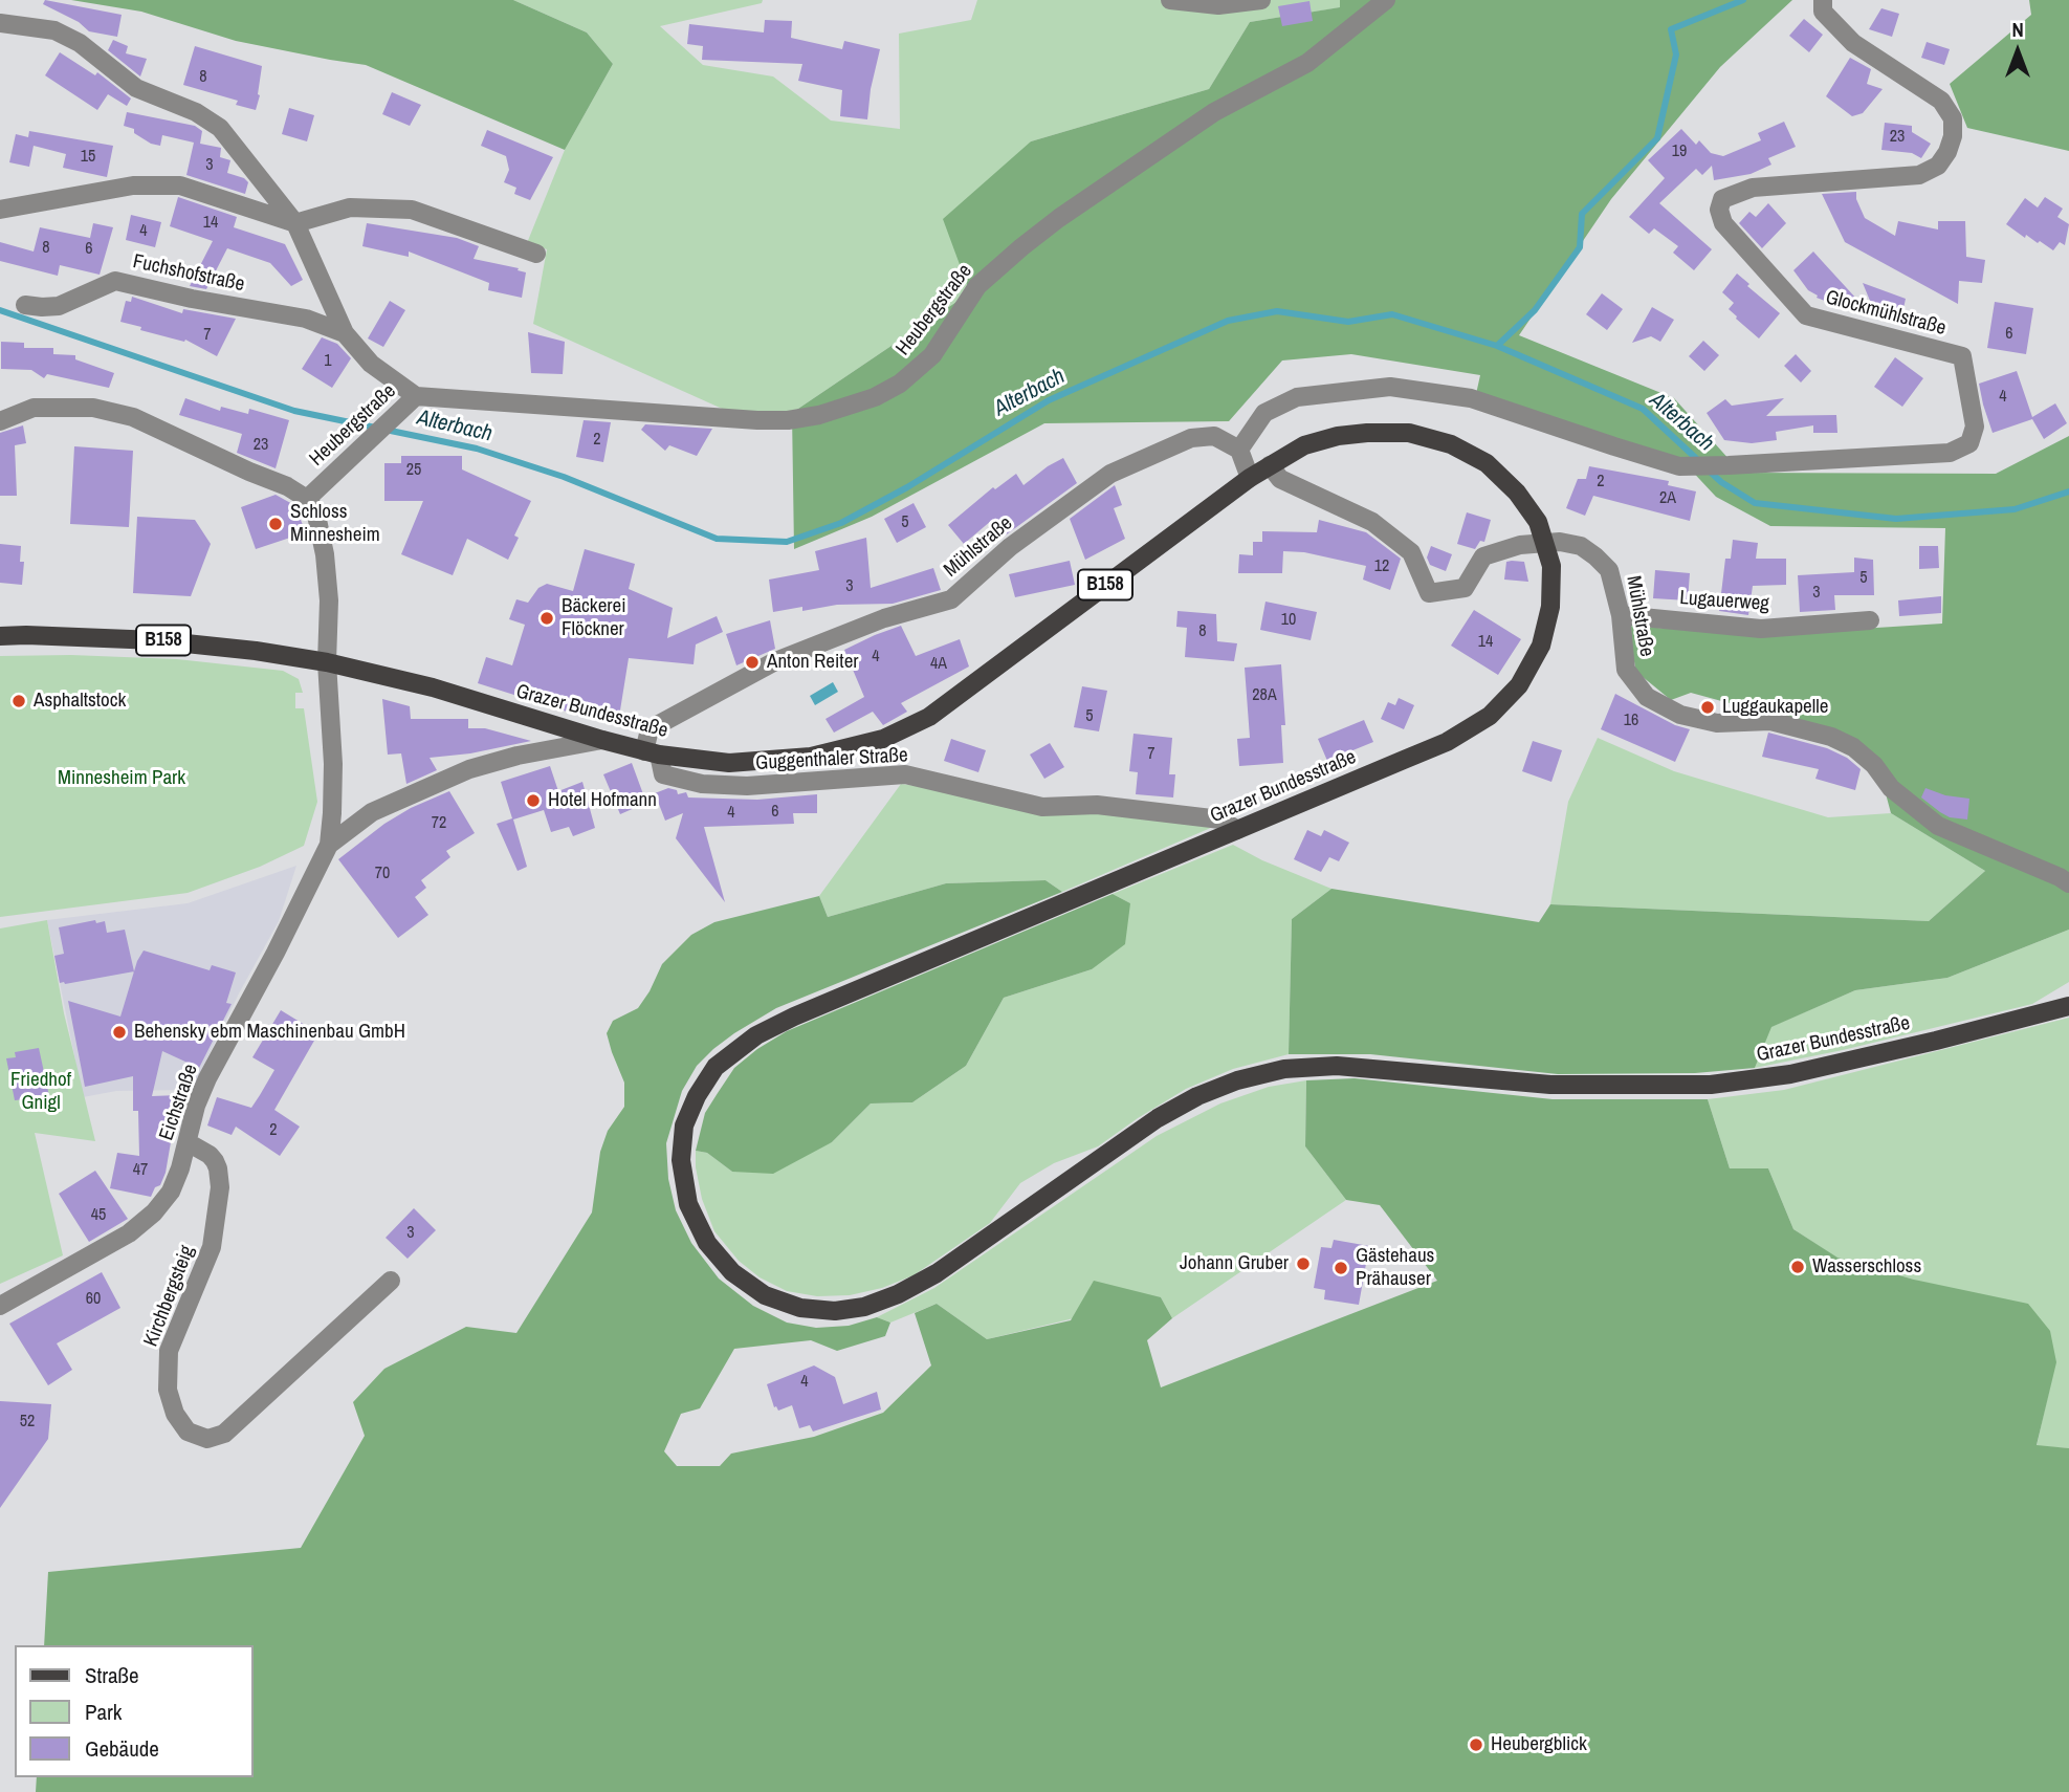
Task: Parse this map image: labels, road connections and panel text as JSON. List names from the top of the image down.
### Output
{
  "streets": {
    "main road": ["B158", "Grazer Bundesstraße"],
    "street": [
      "Fuchshofstraße",
      "Heubergstraße",
      "Glockmühlstraße",
      "Mühlstraße",
      "Lugauerweg",
      "Guggenthaler Straße",
      "Eichstraße",
      "Kirchbergsteig"
    ]
  },
  "crossings": [
    ["Glockmühlstraße", "Mühlstraße"],
    ["Mühlstraße", "Lugauerweg"],
    ["Mühlstraße", "Grazer Bundesstraße"],
    ["Mühlstraße", "Guggenthaler Straße"],
    ["B158", "Grazer Bundesstraße"],
    ["B158", "Eichstraße"],
    ["Grazer Bundesstraße", "Guggenthaler Straße"],
    ["Grazer Bundesstraße", "Eichstraße"],
    ["Eichstraße", "Kirchbergsteig"]
  ],
  "water": ["Alterbach"],
  "parks": ["Minnesheim Park", "Friedhof Gnigl"],
  "places": [
    "Schloss Minnesheim",
    "Bäckerei Flöckner",
    "Anton Reiter",
    "Asphaltstock",
    "Luggaukapelle",
    "Hotel Hofmann",
    "Behensky ebm Maschinenbau GmbH",
    "Johann Gruber",
    "Wasserschloss",
    "Gästehaus Prähauser",
    "Heubergblick"
  ],
  "house_numbers": [
    "8",
    "23",
    "19",
    "15",
    "3",
    "14",
    "4",
    "8",
    "6",
    "6",
    "7",
    "1",
    "4",
    "2",
    "23",
    "25",
    "2",
    "2A",
    "5",
    "12",
    "5",
    "3",
    "3",
    "10",
    "8",
    "14",
    "4",
    "4A",
    "28A",
    "5",
    "16",
    "7",
    "6",
    "4",
    "72",
    "70",
    "2",
    "47",
    "45",
    "3",
    "60",
    "4",
    "52"
  ],
  "legend": ["Straße", "Park", "Gebäude"],
  "north": "top"
}
